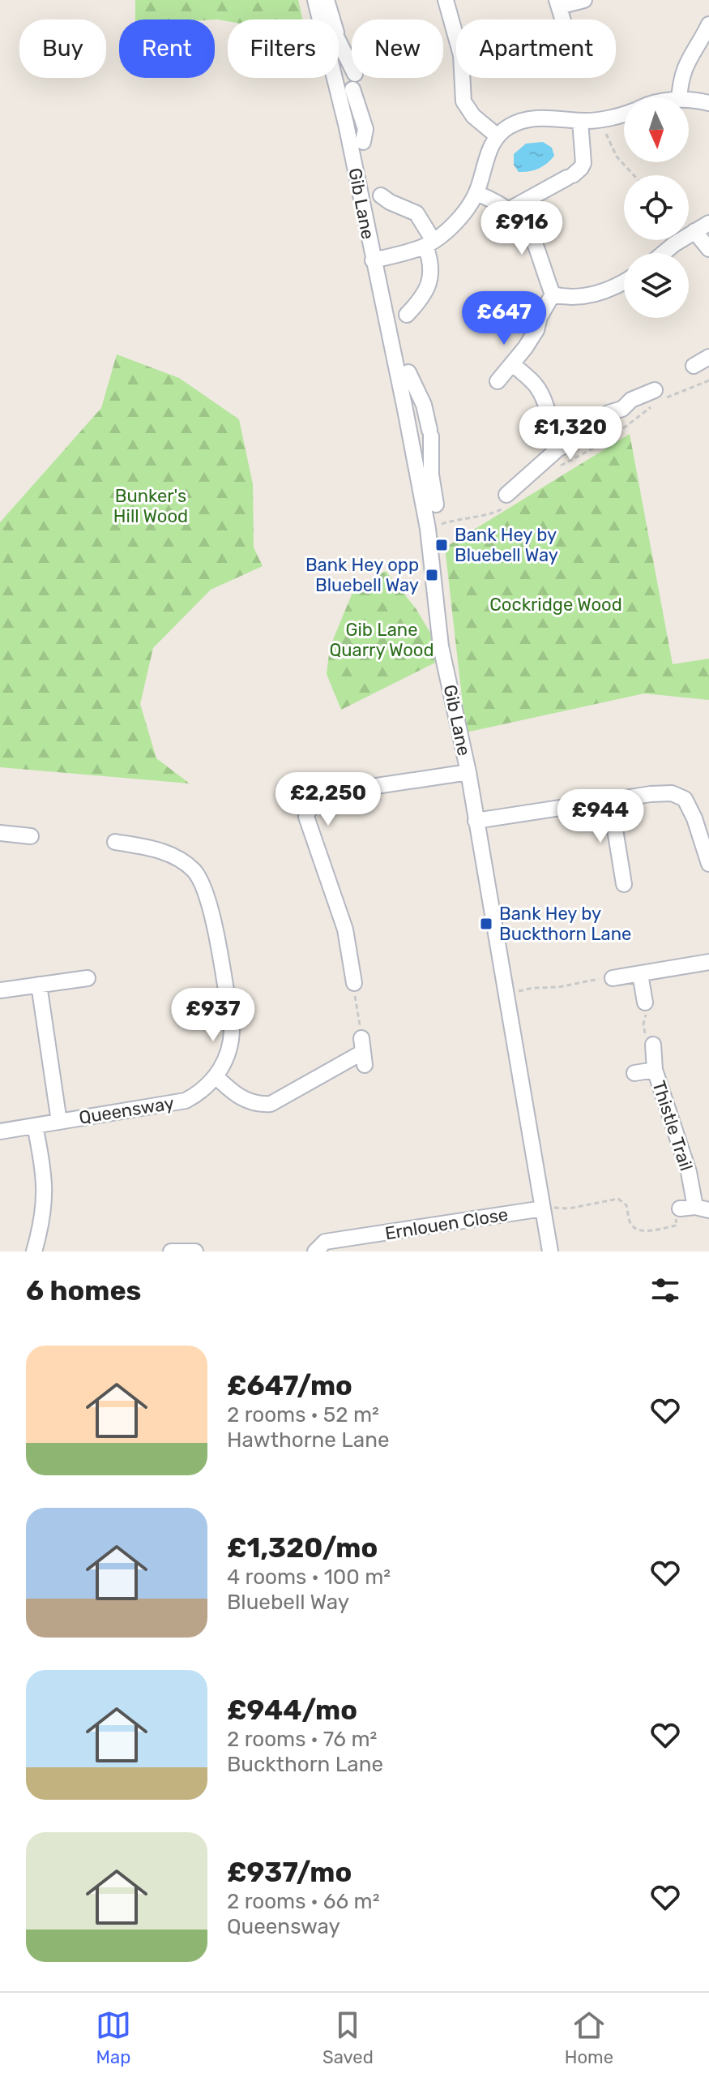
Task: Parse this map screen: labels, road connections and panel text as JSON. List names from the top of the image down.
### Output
{
  "streets": {
    "street": [
      "Gib Lane",
      "Queensway",
      "Thistle Trail",
      "Ernlouen Close"
    ]
  },
  "crossings": [
    ["Gib Lane", "Ernlouen Close"]
  ],
  "parks": ["Bunker's Hill Wood", "Cockridge Wood", "Gib Lane Quarry Wood"],
  "places": {
    "transit": ["Bank Hey by Bluebell Way", "Bank Hey opp Bluebell Way", "Bank Hey by Buckthorn Lane"]
  },
  "north": "bottom",
  "page": {
    "chip": [
      "Buy",
      "Rent",
      "Filters",
      "New",
      "Apartment"
    ],
    "price": [
      "£916",
      "£647",
      "£1,320",
      "£2,250",
      "£944",
      "£937"
    ],
    "heading": "6 homes",
    "list": [
      {
        "name": "£647/mo",
        "note": "2 rooms · 52 m² · Hawthorne Lane"
      },
      {
        "name": "£1,320/mo",
        "note": "4 rooms · 100 m² · Bluebell Way"
      },
      {
        "name": "£944/mo",
        "note": "2 rooms · 76 m² · Buckthorn Lane"
      },
      {
        "name": "£937/mo",
        "note": "2 rooms · 66 m² · Queensway"
      }
    ],
    "tabs": ["Map", "Saved", "Home"]
  }
}
